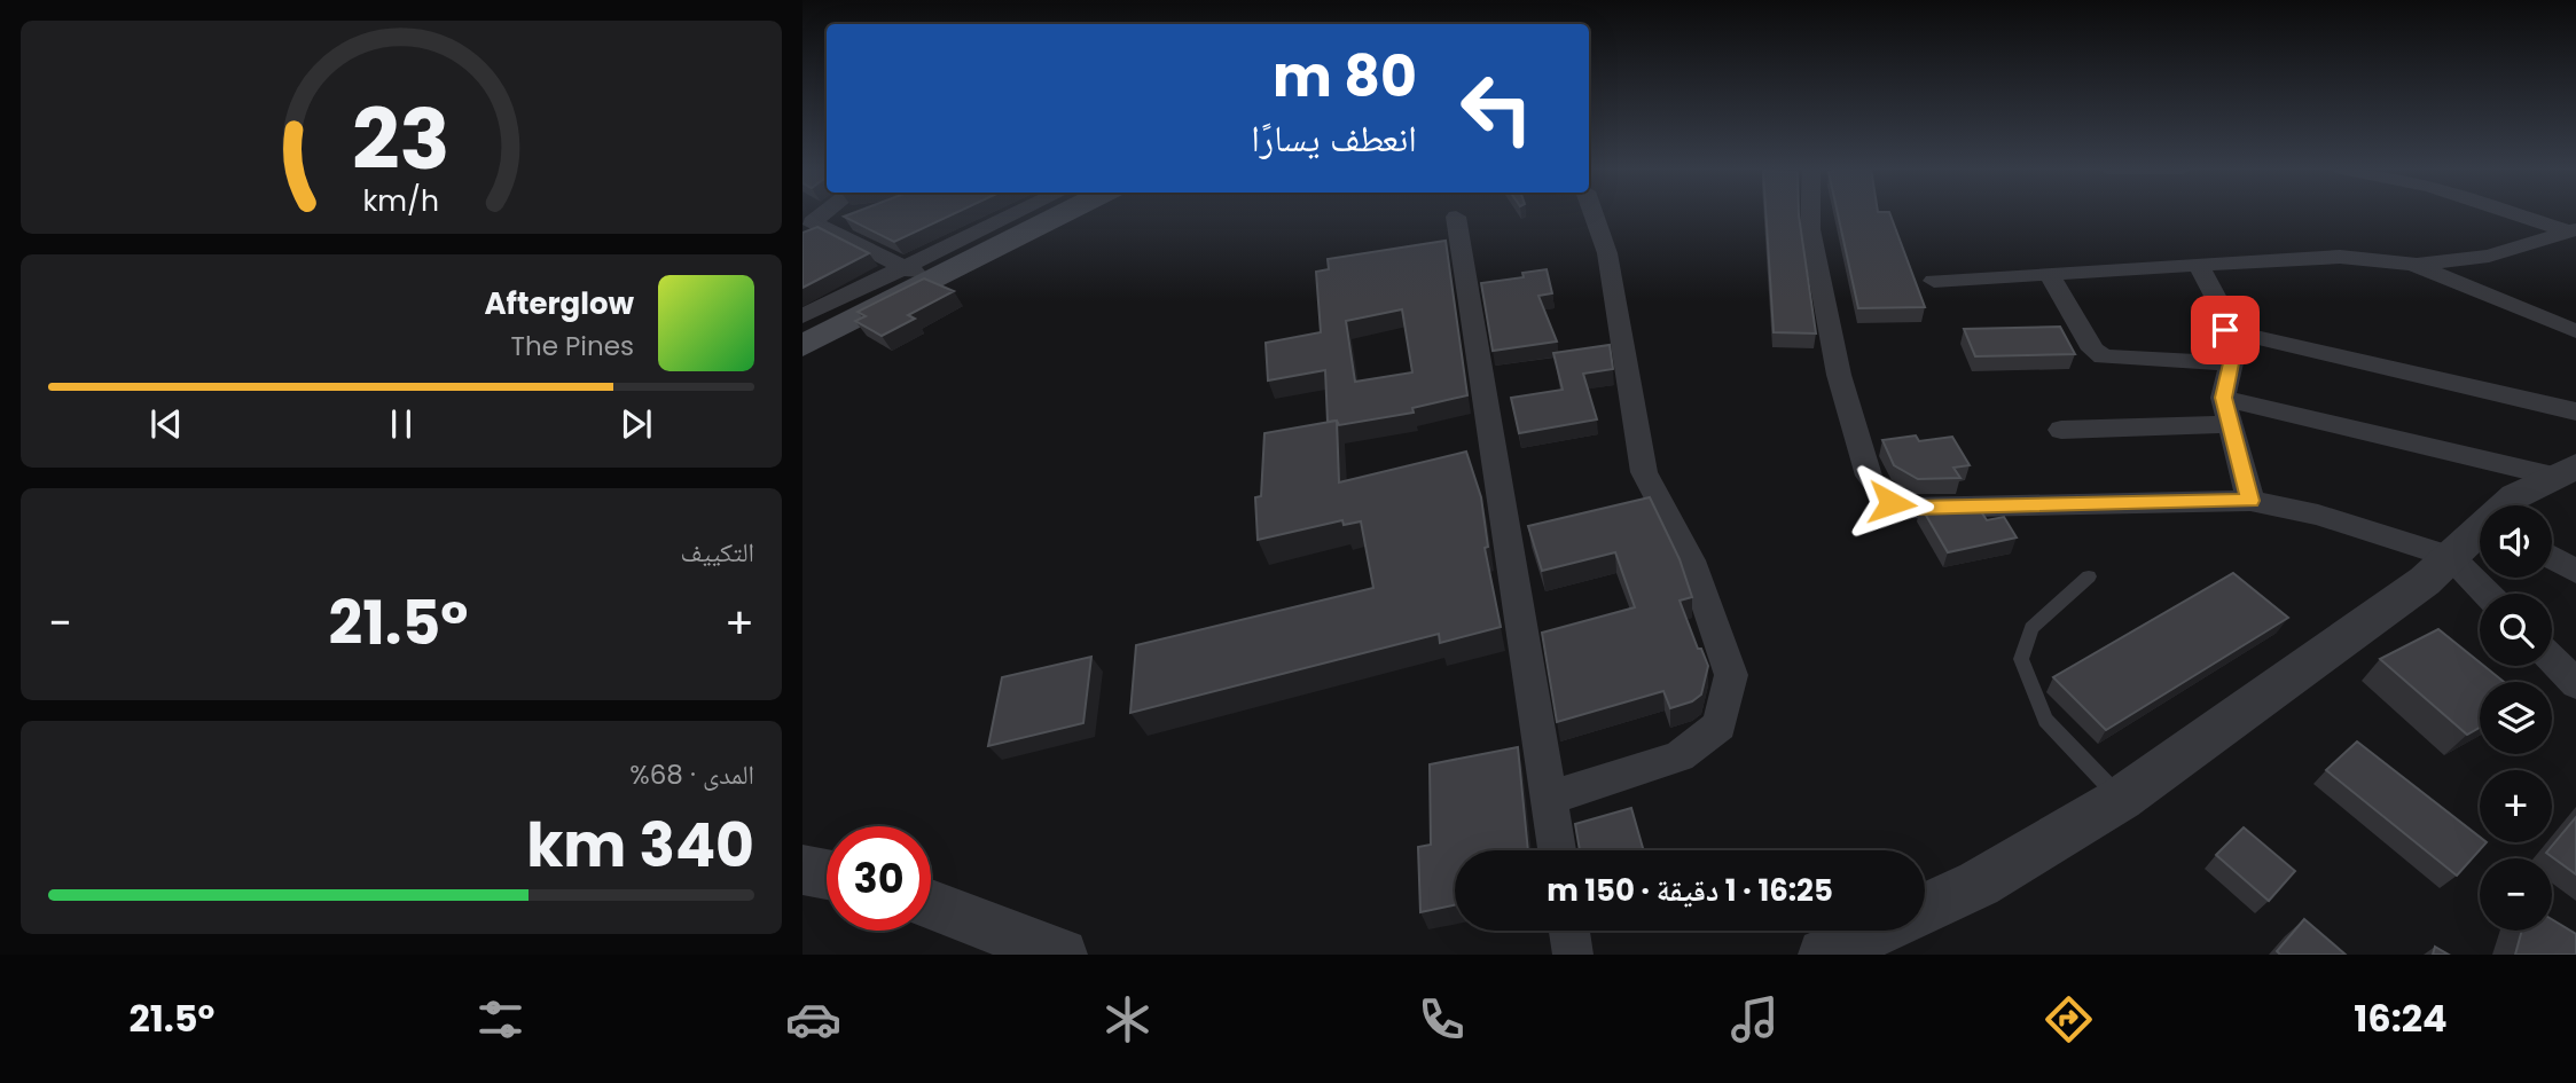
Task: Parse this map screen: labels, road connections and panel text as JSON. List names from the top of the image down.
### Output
{
  "page": {
    "turn": ["80 m", "انعطف يسارًا"],
    "song": ["Afterglow", "The Pines"],
    "tile": [
      "التكييف",
      ["المدى · 68%", "340 km"]
    ],
    "map_buttons": ["+", "−"],
    "heat": ["−", "21.5°", "+"],
    "limit": "30",
    "trip": "16:25 · 1 دقيقة · 150 m",
    "tabs": ["16:24", "21.5°"],
    "gauge": ["23", "km/h"]
  }
}
